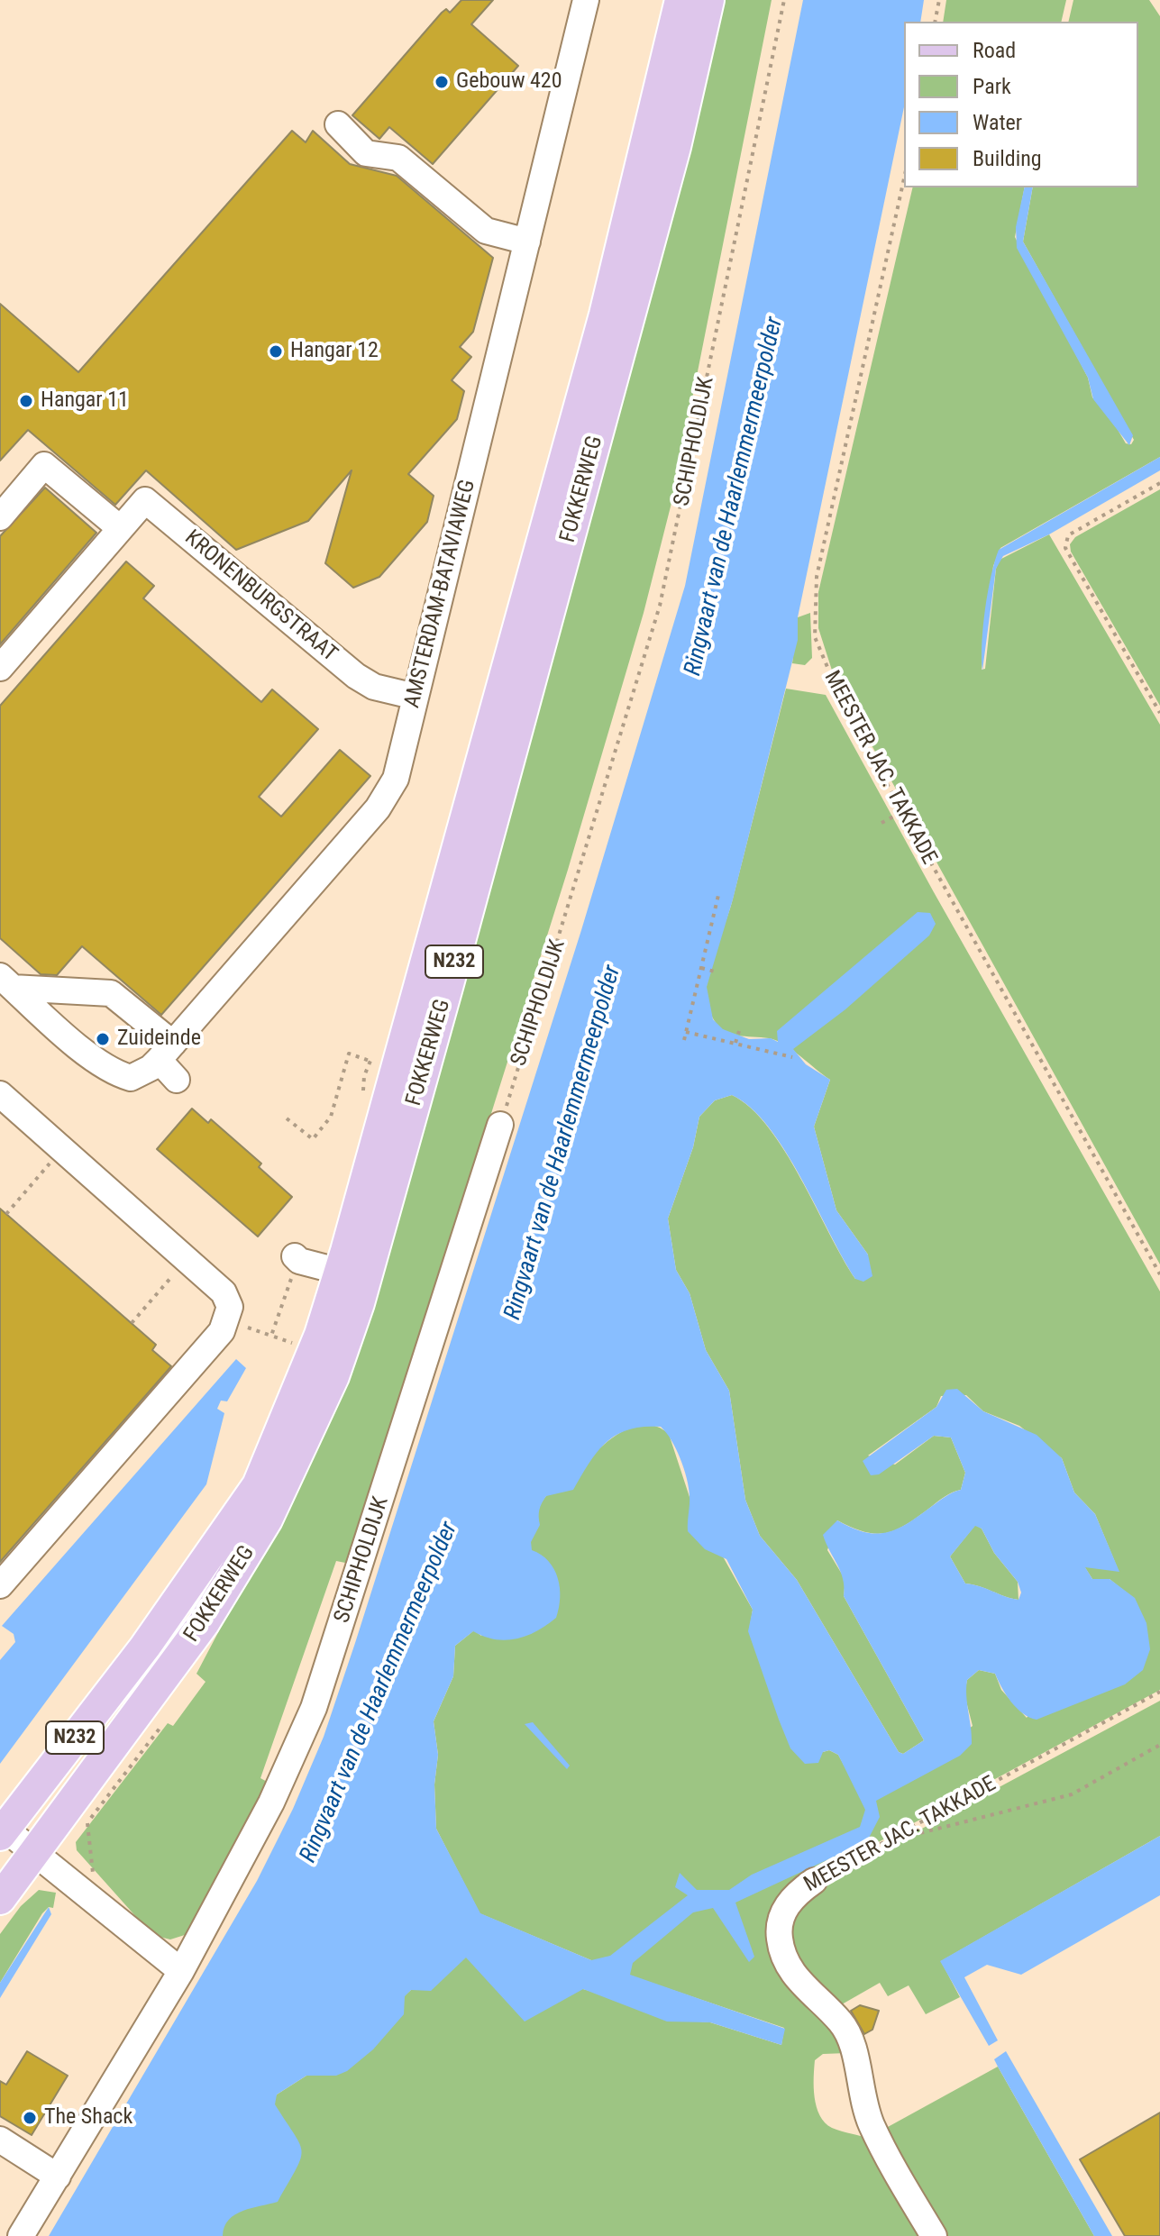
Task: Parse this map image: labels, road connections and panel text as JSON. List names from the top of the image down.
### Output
{
  "streets": {
    "main road": ["FOKKERWEG", "N232"],
    "street": [
      "SCHIPHOLDIJK",
      "AMSTERDAM-BATAVIAWEG",
      "KRONENBURGSTRAAT",
      "MEESTER JAC. TAKKADE"
    ]
  },
  "crossings": [
    ["AMSTERDAM-BATAVIAWEG", "KRONENBURGSTRAAT"]
  ],
  "water": ["Ringvaart van de Haarlemmermeerpolder"],
  "places": [
    "Gebouw 420",
    "Hangar 12",
    "Hangar 11",
    "Zuideinde",
    "The Shack"
  ],
  "legend": [
    "Road",
    "Park",
    "Water",
    "Building"
  ]
}
